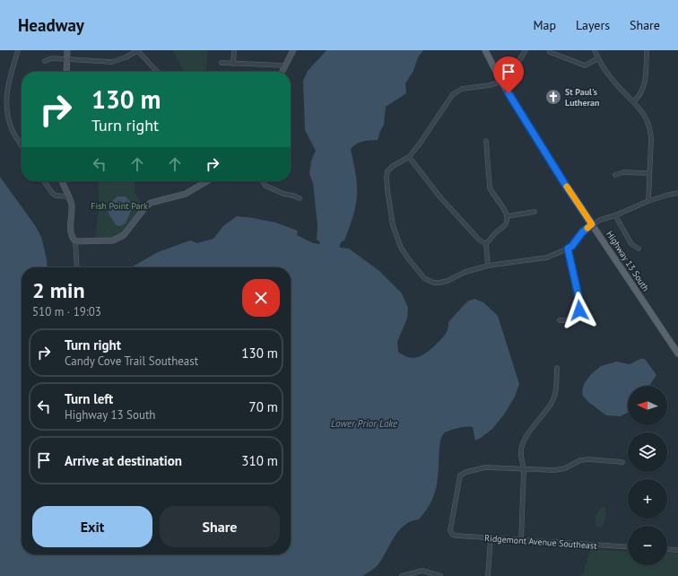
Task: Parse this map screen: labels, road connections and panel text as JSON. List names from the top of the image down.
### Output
{
  "streets": {
    "main road": ["Highway 13 South"],
    "street": ["Ridgemont Avenue Southeast"]
  },
  "water": ["Lower Prior Lake"],
  "parks": ["Fish Point Park"],
  "places": {
    "church": ["St Paul's Lutheran"]
  },
  "north": "left",
  "page": {
    "header": "Headway",
    "nav": ["Map", "Layers", "Share"],
    "turn": ["130 m", "Turn right"],
    "heading": ["2 min", "510 m · 19:03"],
    "list": [
      {
        "name": "Turn right",
        "note": "Candy Cove Trail Southeast",
        "value": "130 m"
      },
      {
        "name": "Turn left",
        "note": "Highway 13 South",
        "value": "70 m"
      },
      {
        "name": "Arrive at destination",
        "value": "310 m"
      }
    ],
    "map_buttons": ["+", "−"],
    "buttons": ["Exit", "Share"]
  }
}
